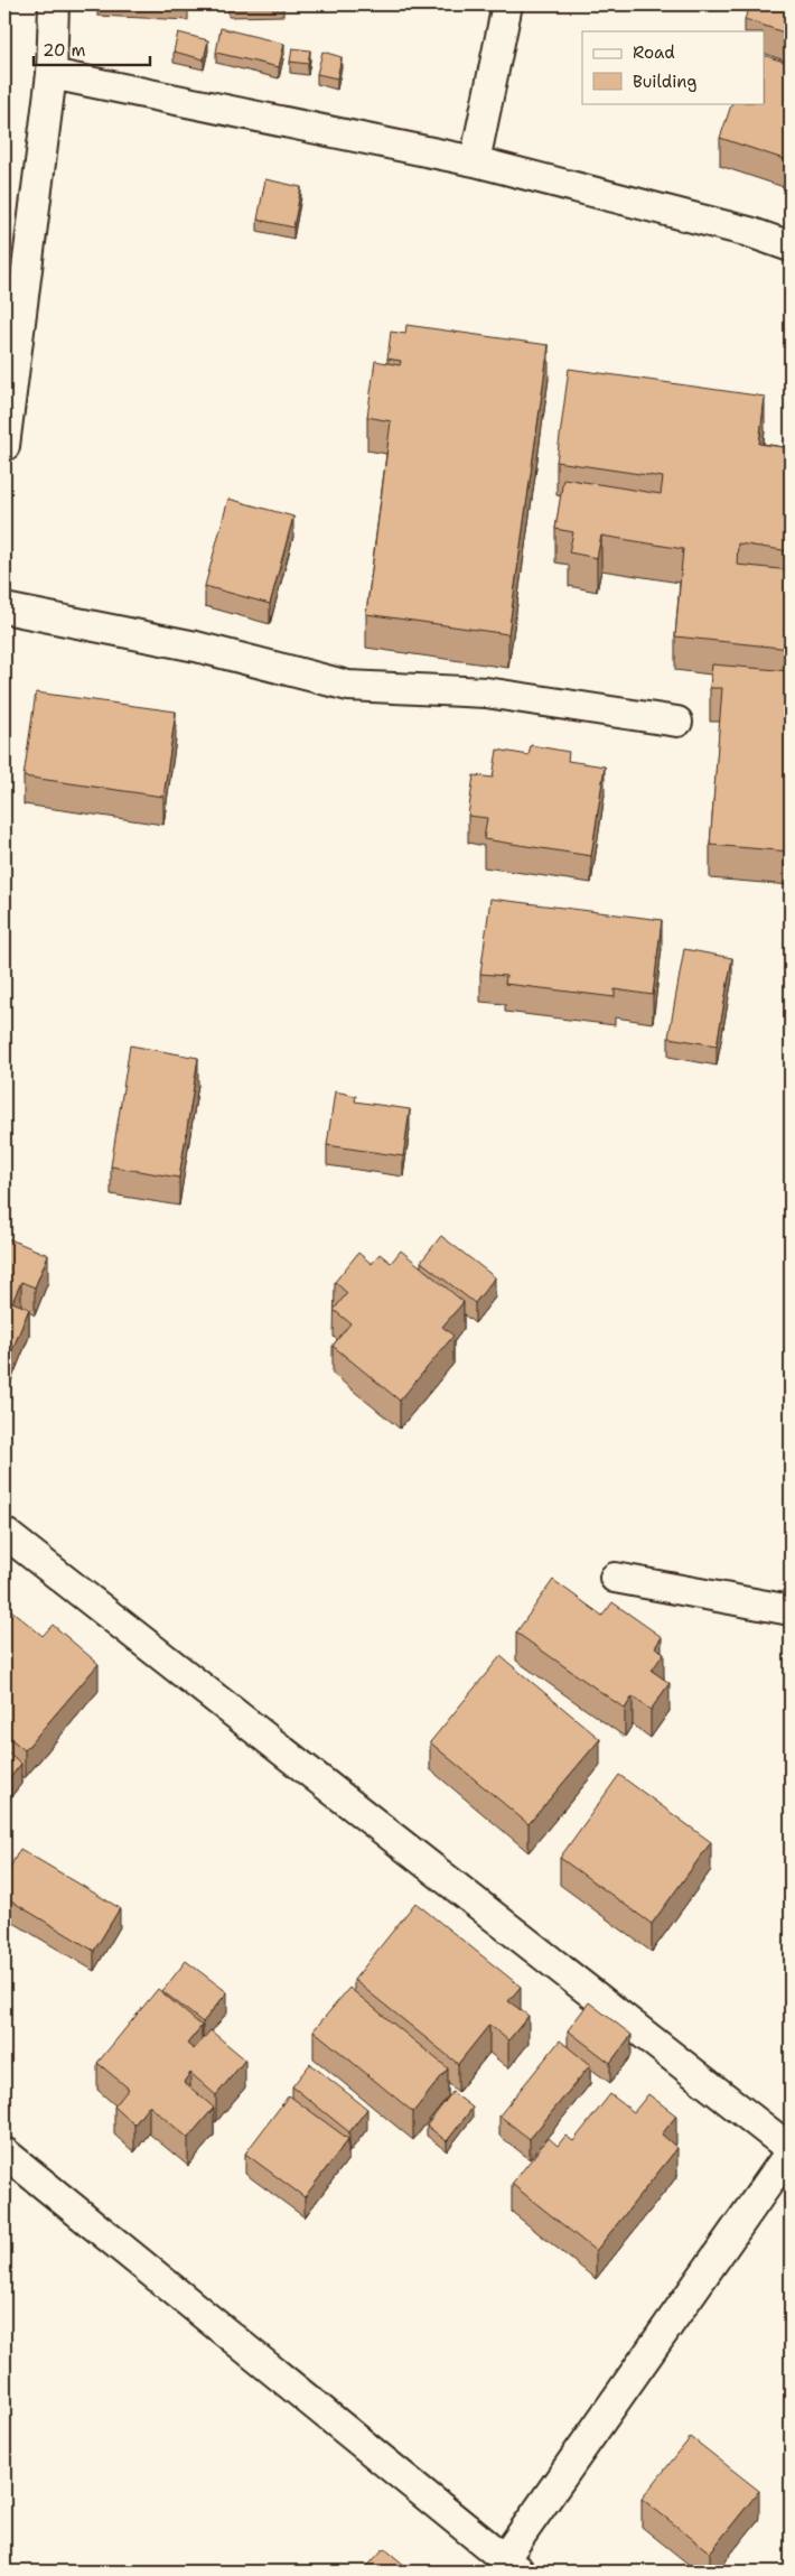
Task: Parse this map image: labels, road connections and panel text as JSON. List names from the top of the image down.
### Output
{
  "legend": ["Road", "Building"],
  "scale_bar": "20 m"
}
